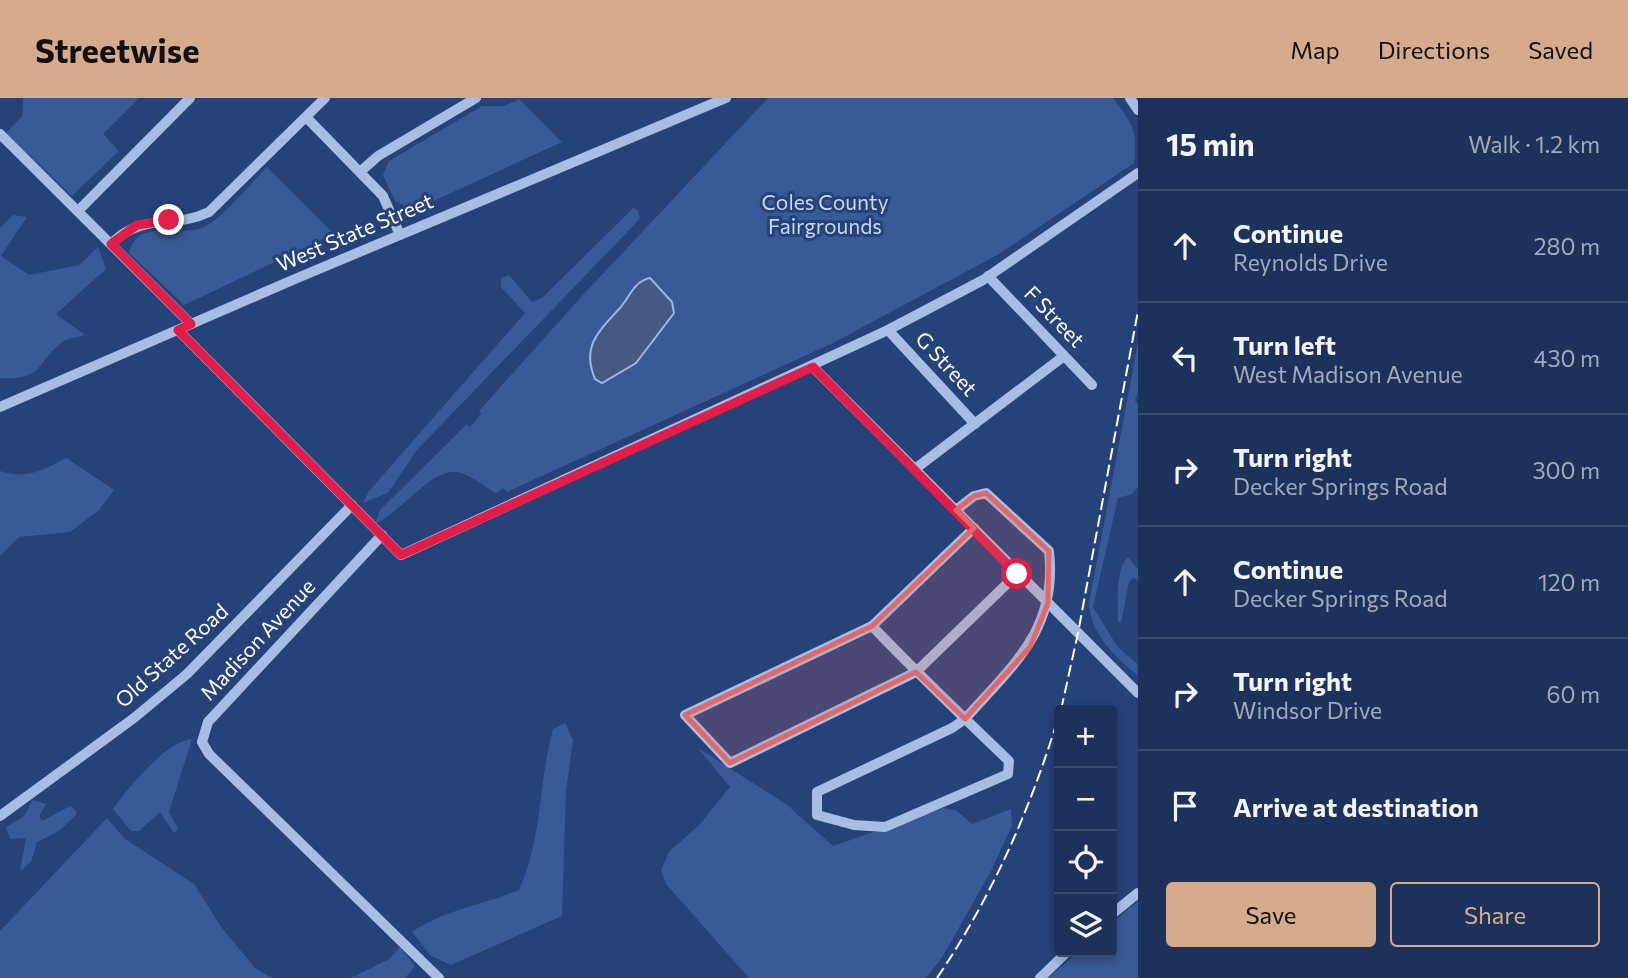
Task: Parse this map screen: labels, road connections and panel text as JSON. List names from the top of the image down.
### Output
{
  "streets": {
    "street": [
      "West State Street",
      "F Street",
      "G Street",
      "Madison Avenue",
      "Old State Road"
    ]
  },
  "parks": ["Coles County Fairgrounds"],
  "page": {
    "header": "Streetwise",
    "nav": ["Map", "Directions", "Saved"],
    "heading": ["15 min", "Walk · 1.2 km"],
    "list": [
      ["Continue", "Reynolds Drive", "280 m"],
      ["Turn left", "West Madison Avenue", "430 m"],
      ["Turn right", "Decker Springs Road", "300 m"],
      ["Continue", "Decker Springs Road", "120 m"],
      ["Turn right", "Windsor Drive", "60 m"],
      "Arrive at destination"
    ],
    "map_buttons": ["+", "−"],
    "buttons": ["Save", "Share"]
  }
}
